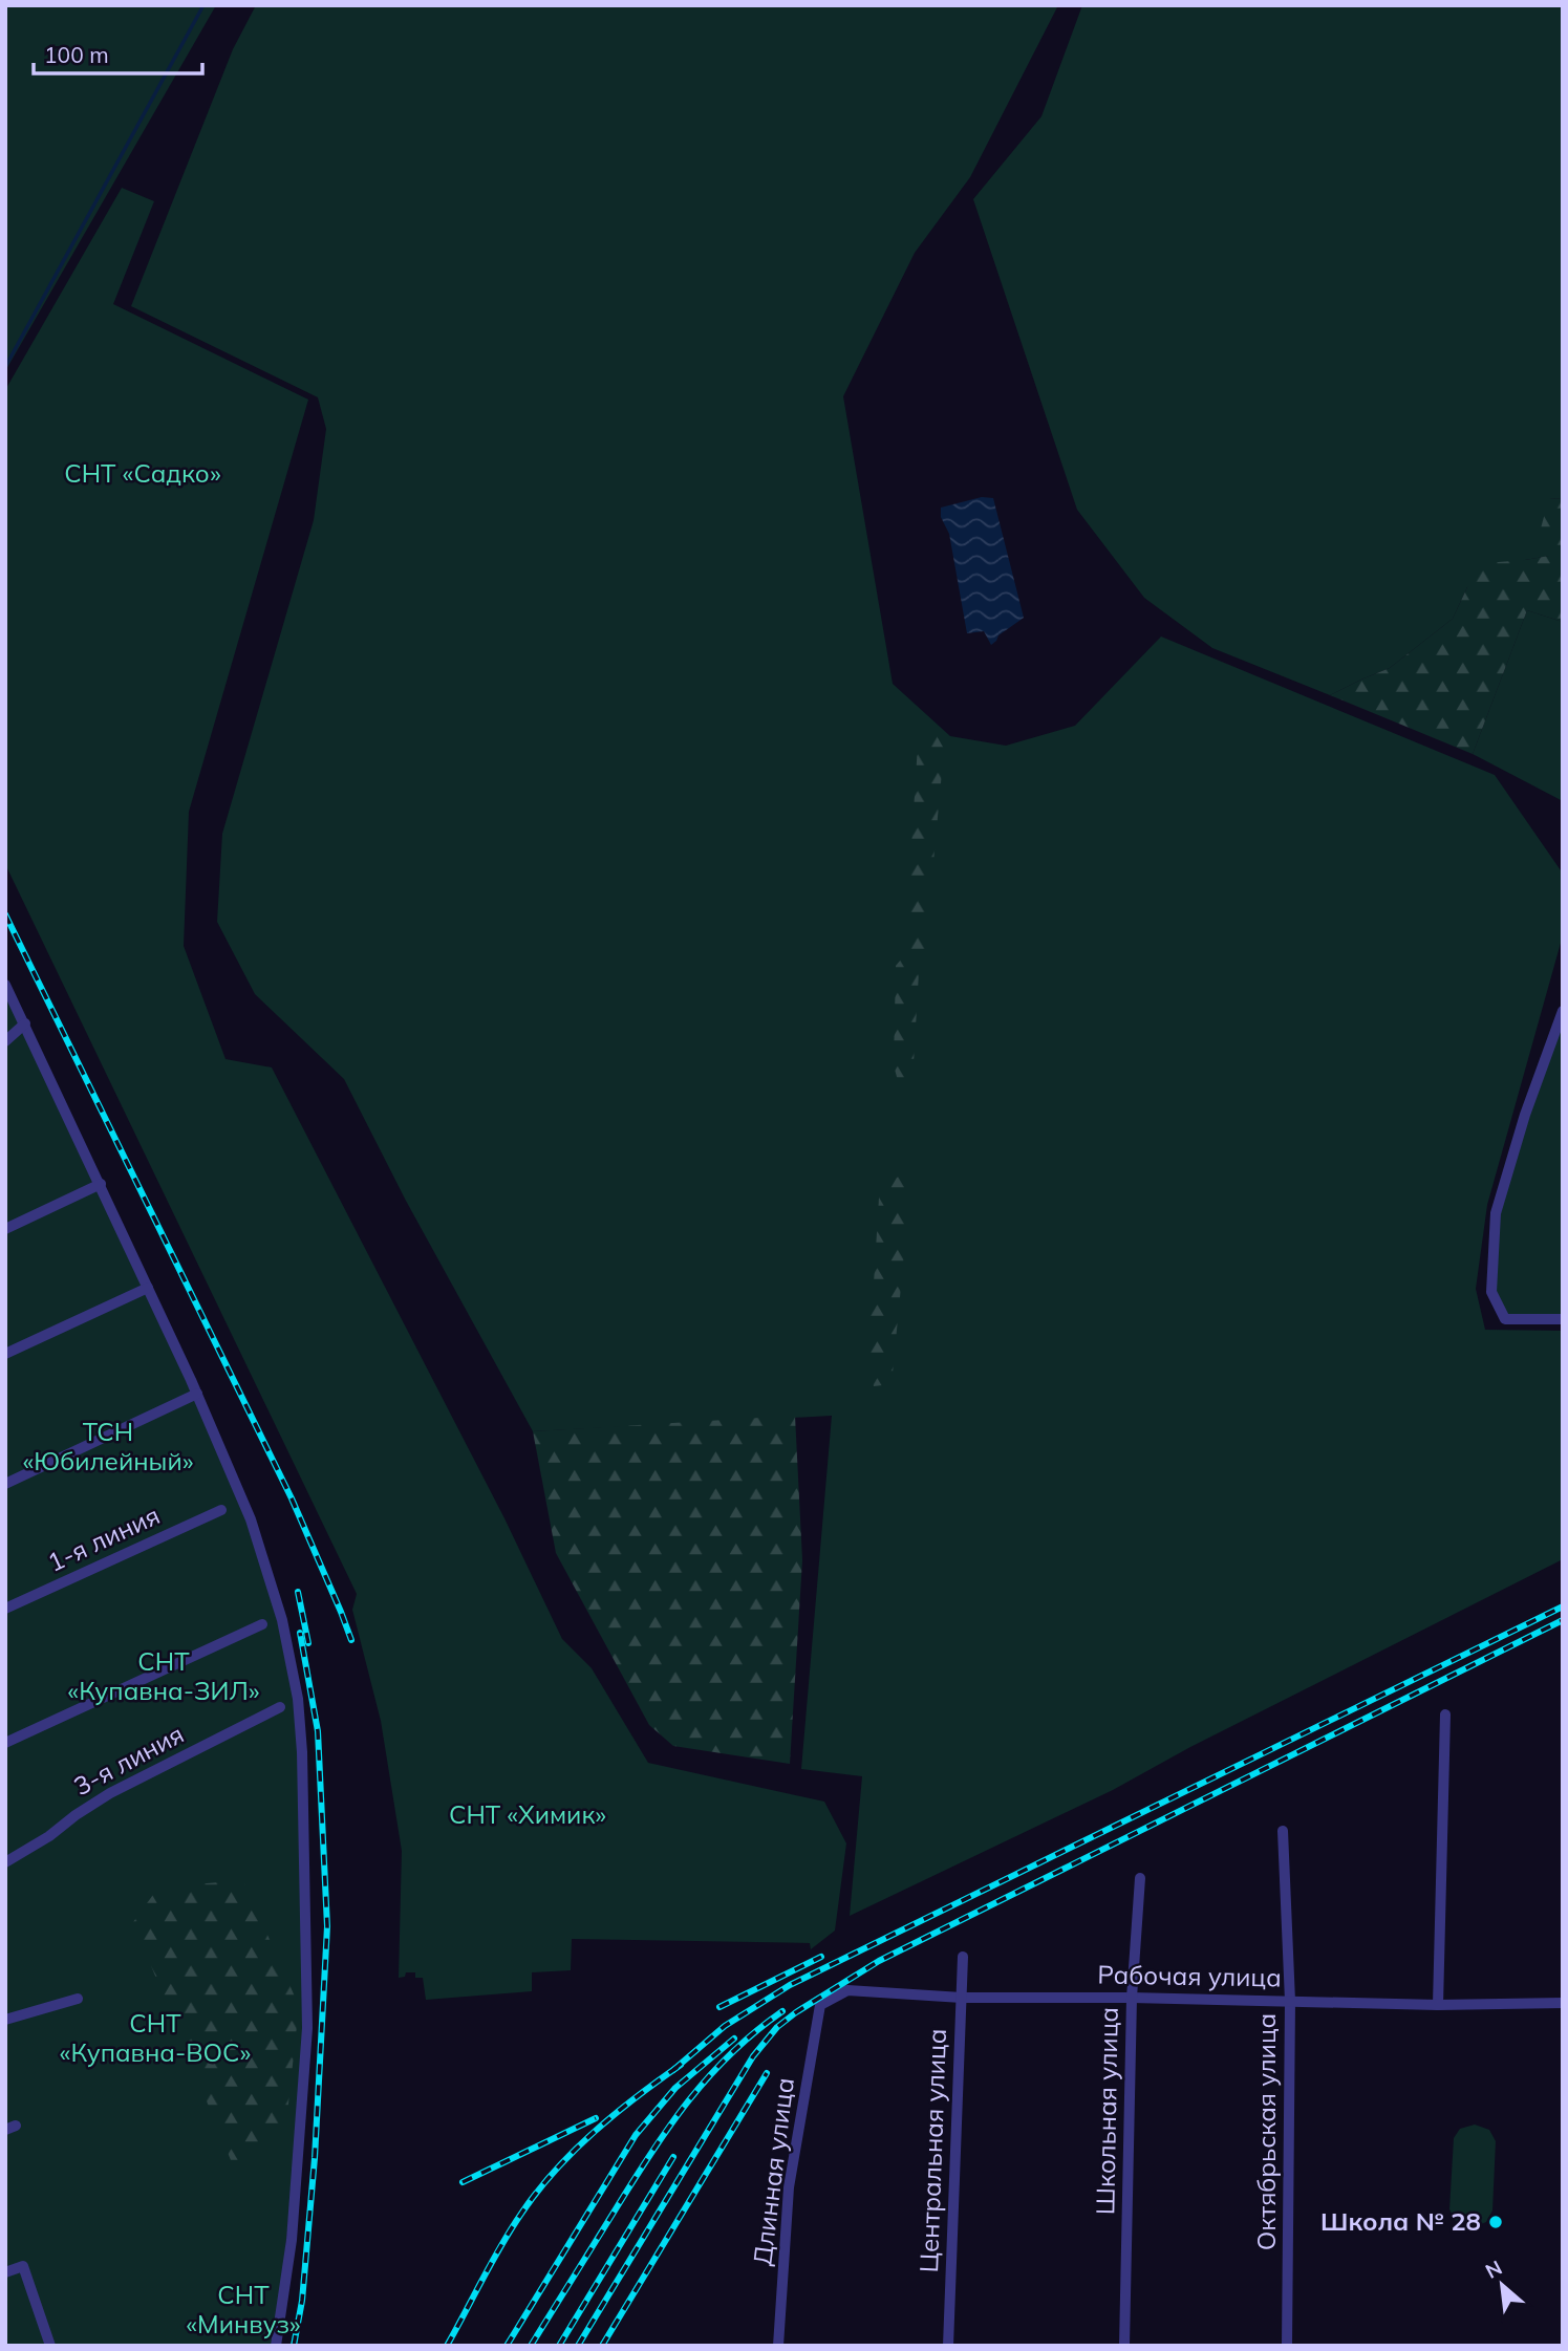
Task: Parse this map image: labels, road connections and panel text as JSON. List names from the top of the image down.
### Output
{
  "streets": {
    "street": [
      "1-я линия",
      "3-я линия",
      "Рабочая улица",
      "Школьная улица",
      "Октябрьская улица",
      "Центральная улица",
      "Длинная улица"
    ]
  },
  "crossings": [
    ["Рабочая улица", "Школьная улица"],
    ["Рабочая улица", "Октябрьская улица"],
    ["Рабочая улица", "Центральная улица"],
    ["Рабочая улица", "Длинная улица"]
  ],
  "parks": [
    "СНТ «Садко»",
    "ТСН «Юбилейный»",
    "СНТ «Купавна-ЗИЛ»",
    "СНТ «Химик»",
    "СНТ «Купавна-ВОС»",
    "СНТ «Минвуз»"
  ],
  "places": ["Школа № 28"],
  "scale_bar": "100 m",
  "north": "top left"
}
